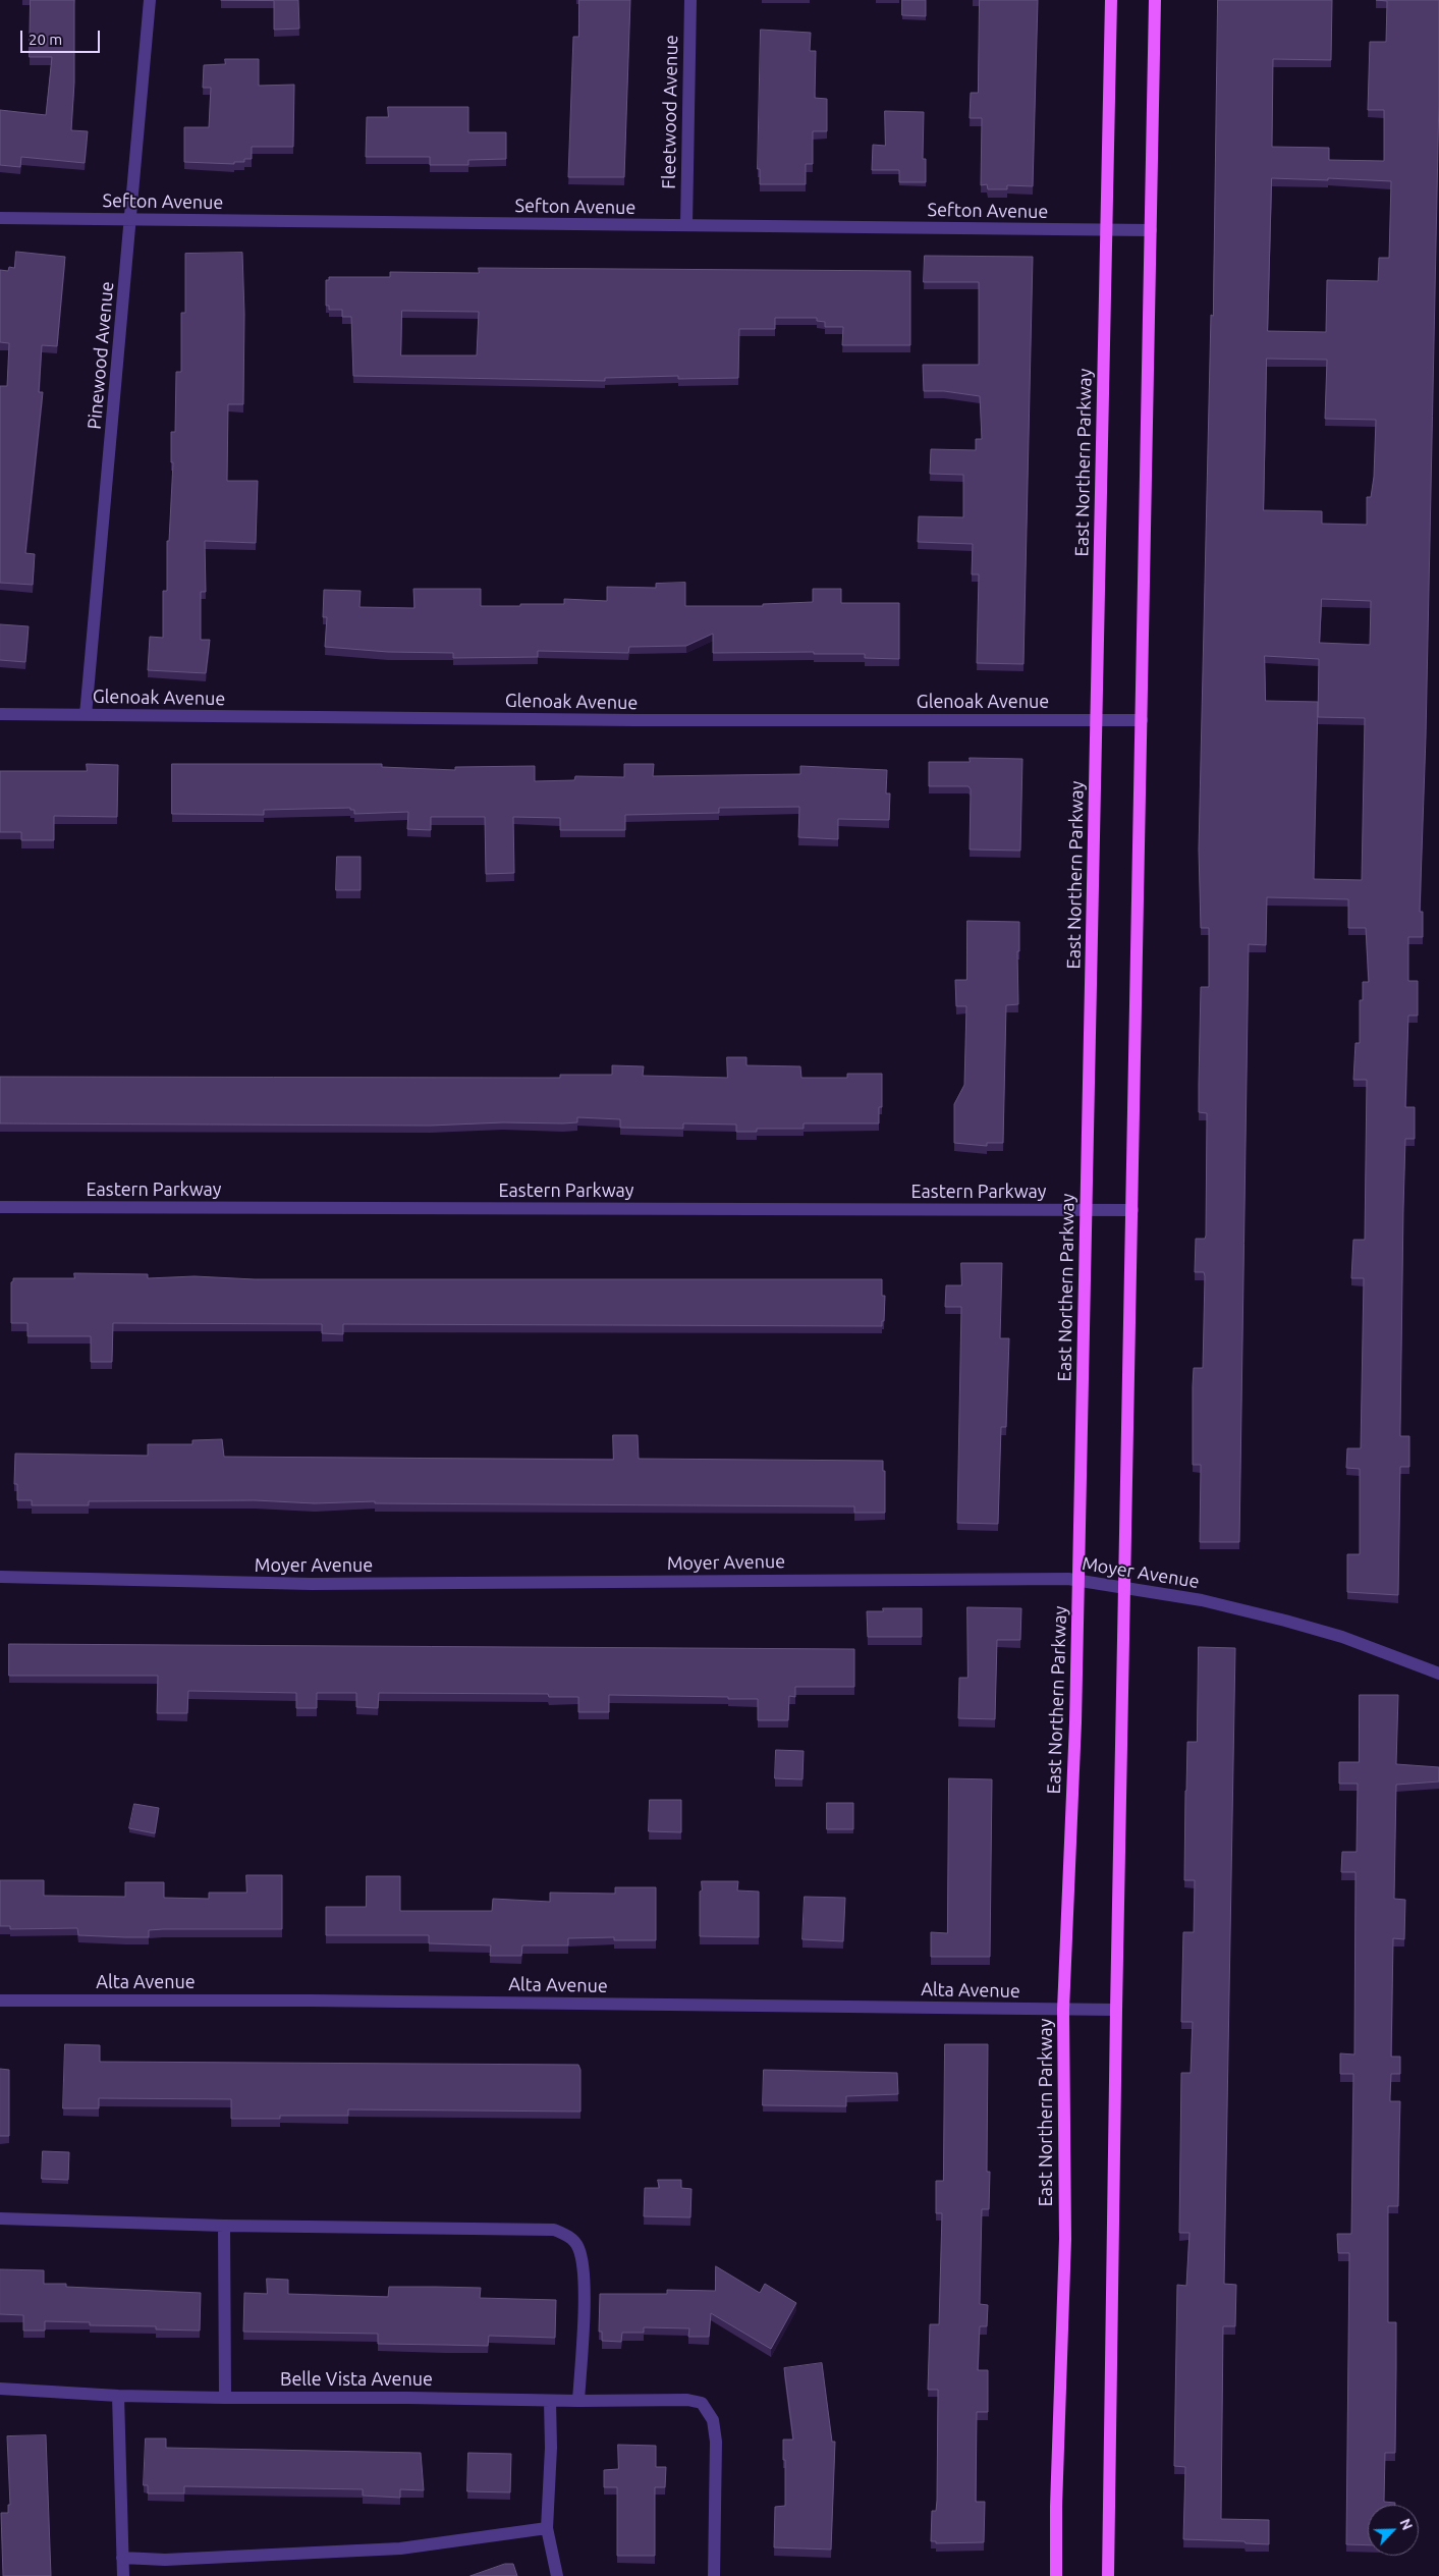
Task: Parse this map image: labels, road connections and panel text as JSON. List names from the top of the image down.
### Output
{
  "streets": {
    "main road": ["East Northern Parkway"],
    "street": [
      "Fleetwood Avenue",
      "Sefton Avenue",
      "Pinewood Avenue",
      "Glenoak Avenue",
      "Eastern Parkway",
      "Moyer Avenue",
      "Alta Avenue",
      "Belle Vista Avenue"
    ]
  },
  "crossings": [
    ["Fleetwood Avenue", "Sefton Avenue"],
    ["Sefton Avenue", "Pinewood Avenue"],
    ["Sefton Avenue", "East Northern Parkway"],
    ["Pinewood Avenue", "Glenoak Avenue"],
    ["East Northern Parkway", "Glenoak Avenue"],
    ["East Northern Parkway", "Eastern Parkway"],
    ["East Northern Parkway", "Moyer Avenue"],
    ["East Northern Parkway", "Alta Avenue"]
  ],
  "scale_bar": "20 m",
  "north": "top right"
}
